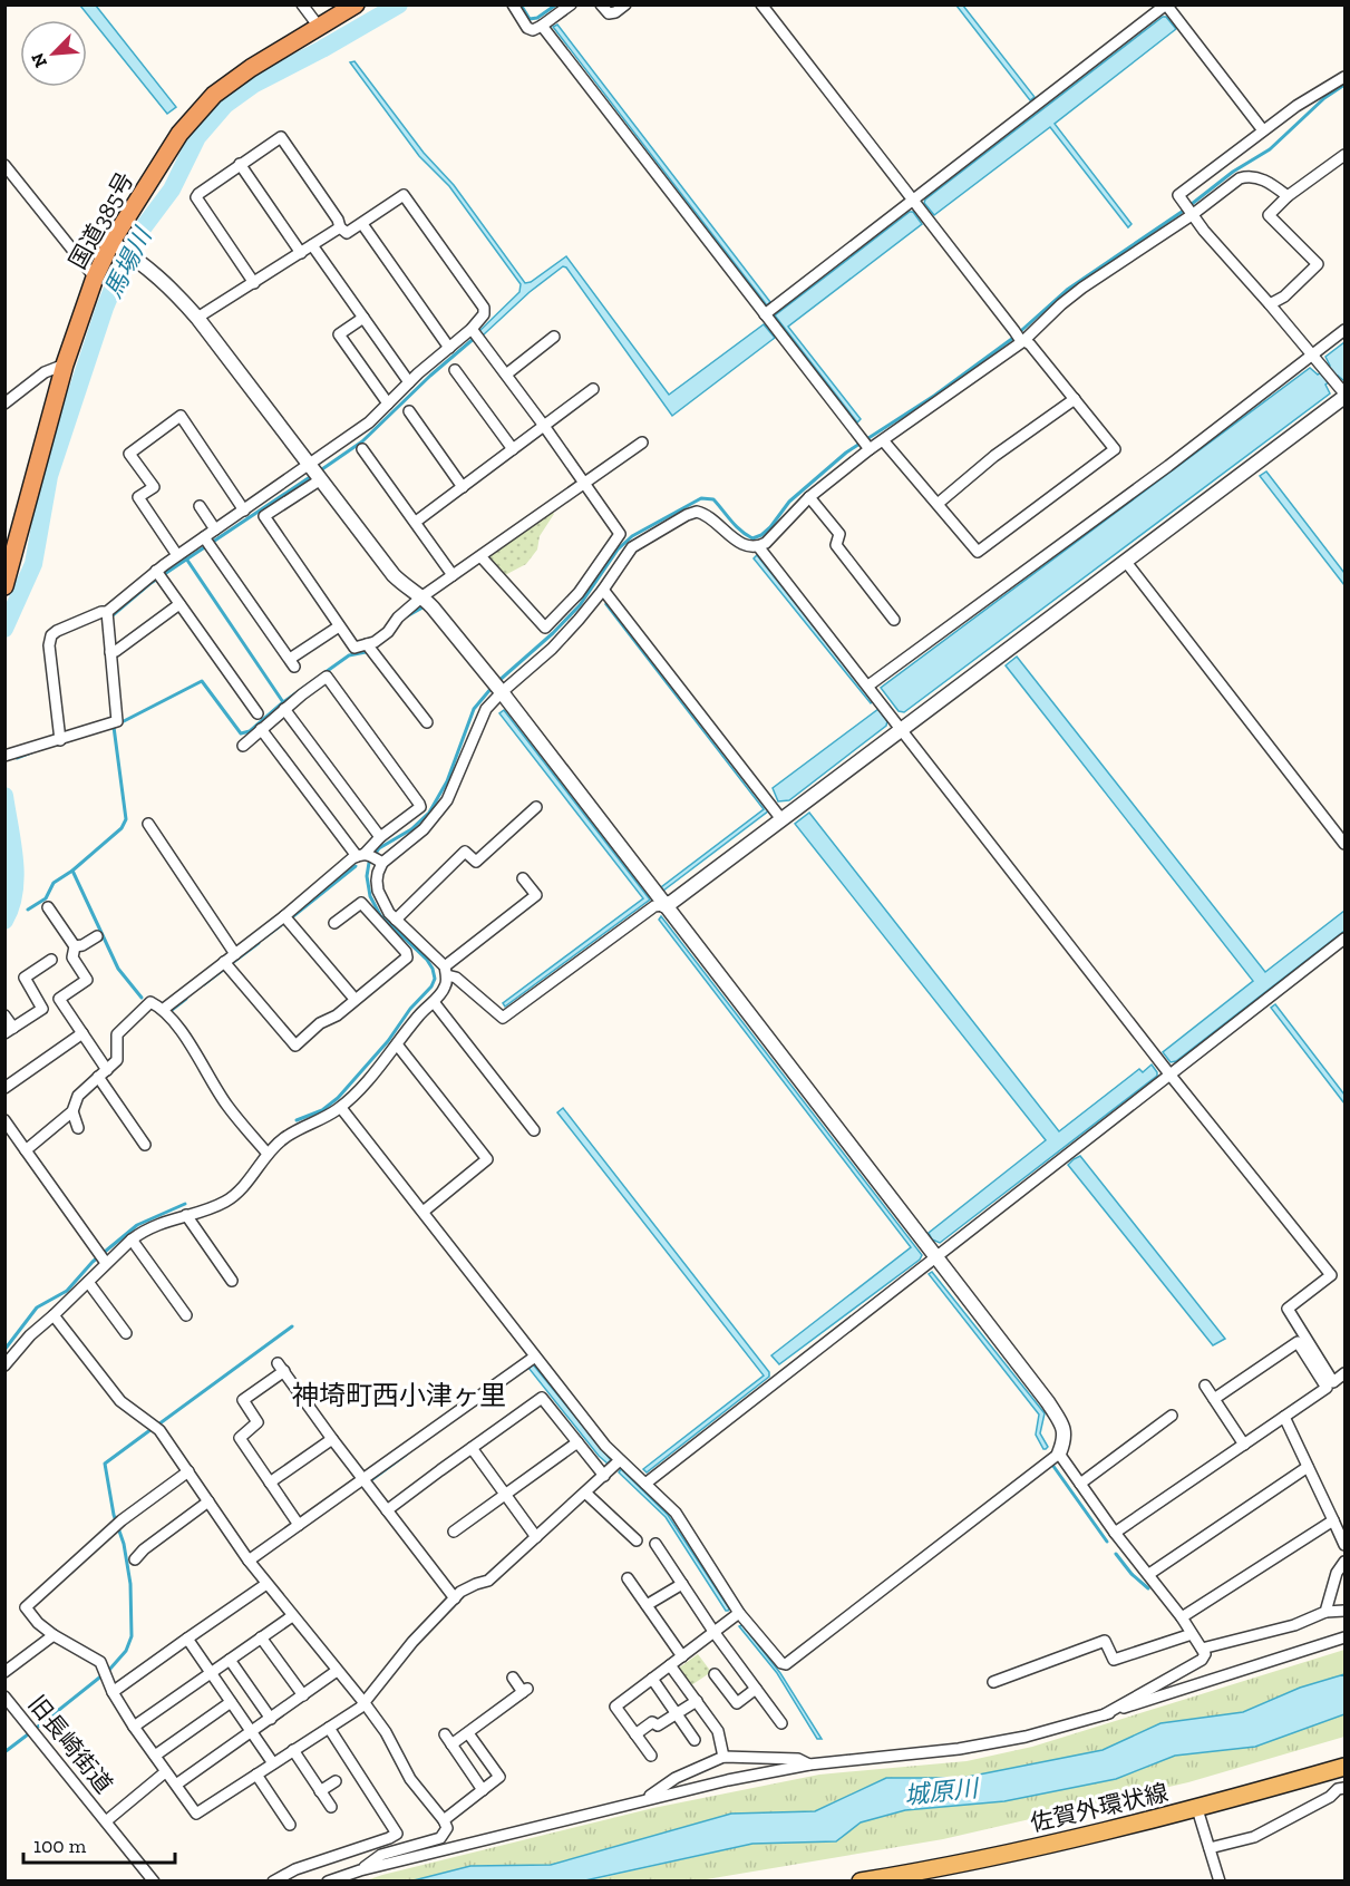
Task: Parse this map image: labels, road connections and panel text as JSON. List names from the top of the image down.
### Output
{
  "streets": {
    "highway": ["国道385号"],
    "main road": ["佐賀外環状線"],
    "street": ["旧長崎街道"]
  },
  "districts": ["神埼町西小津ヶ里"],
  "water": ["馬場川", "城原川"],
  "scale_bar": "100 m",
  "north": "bottom left"
}
